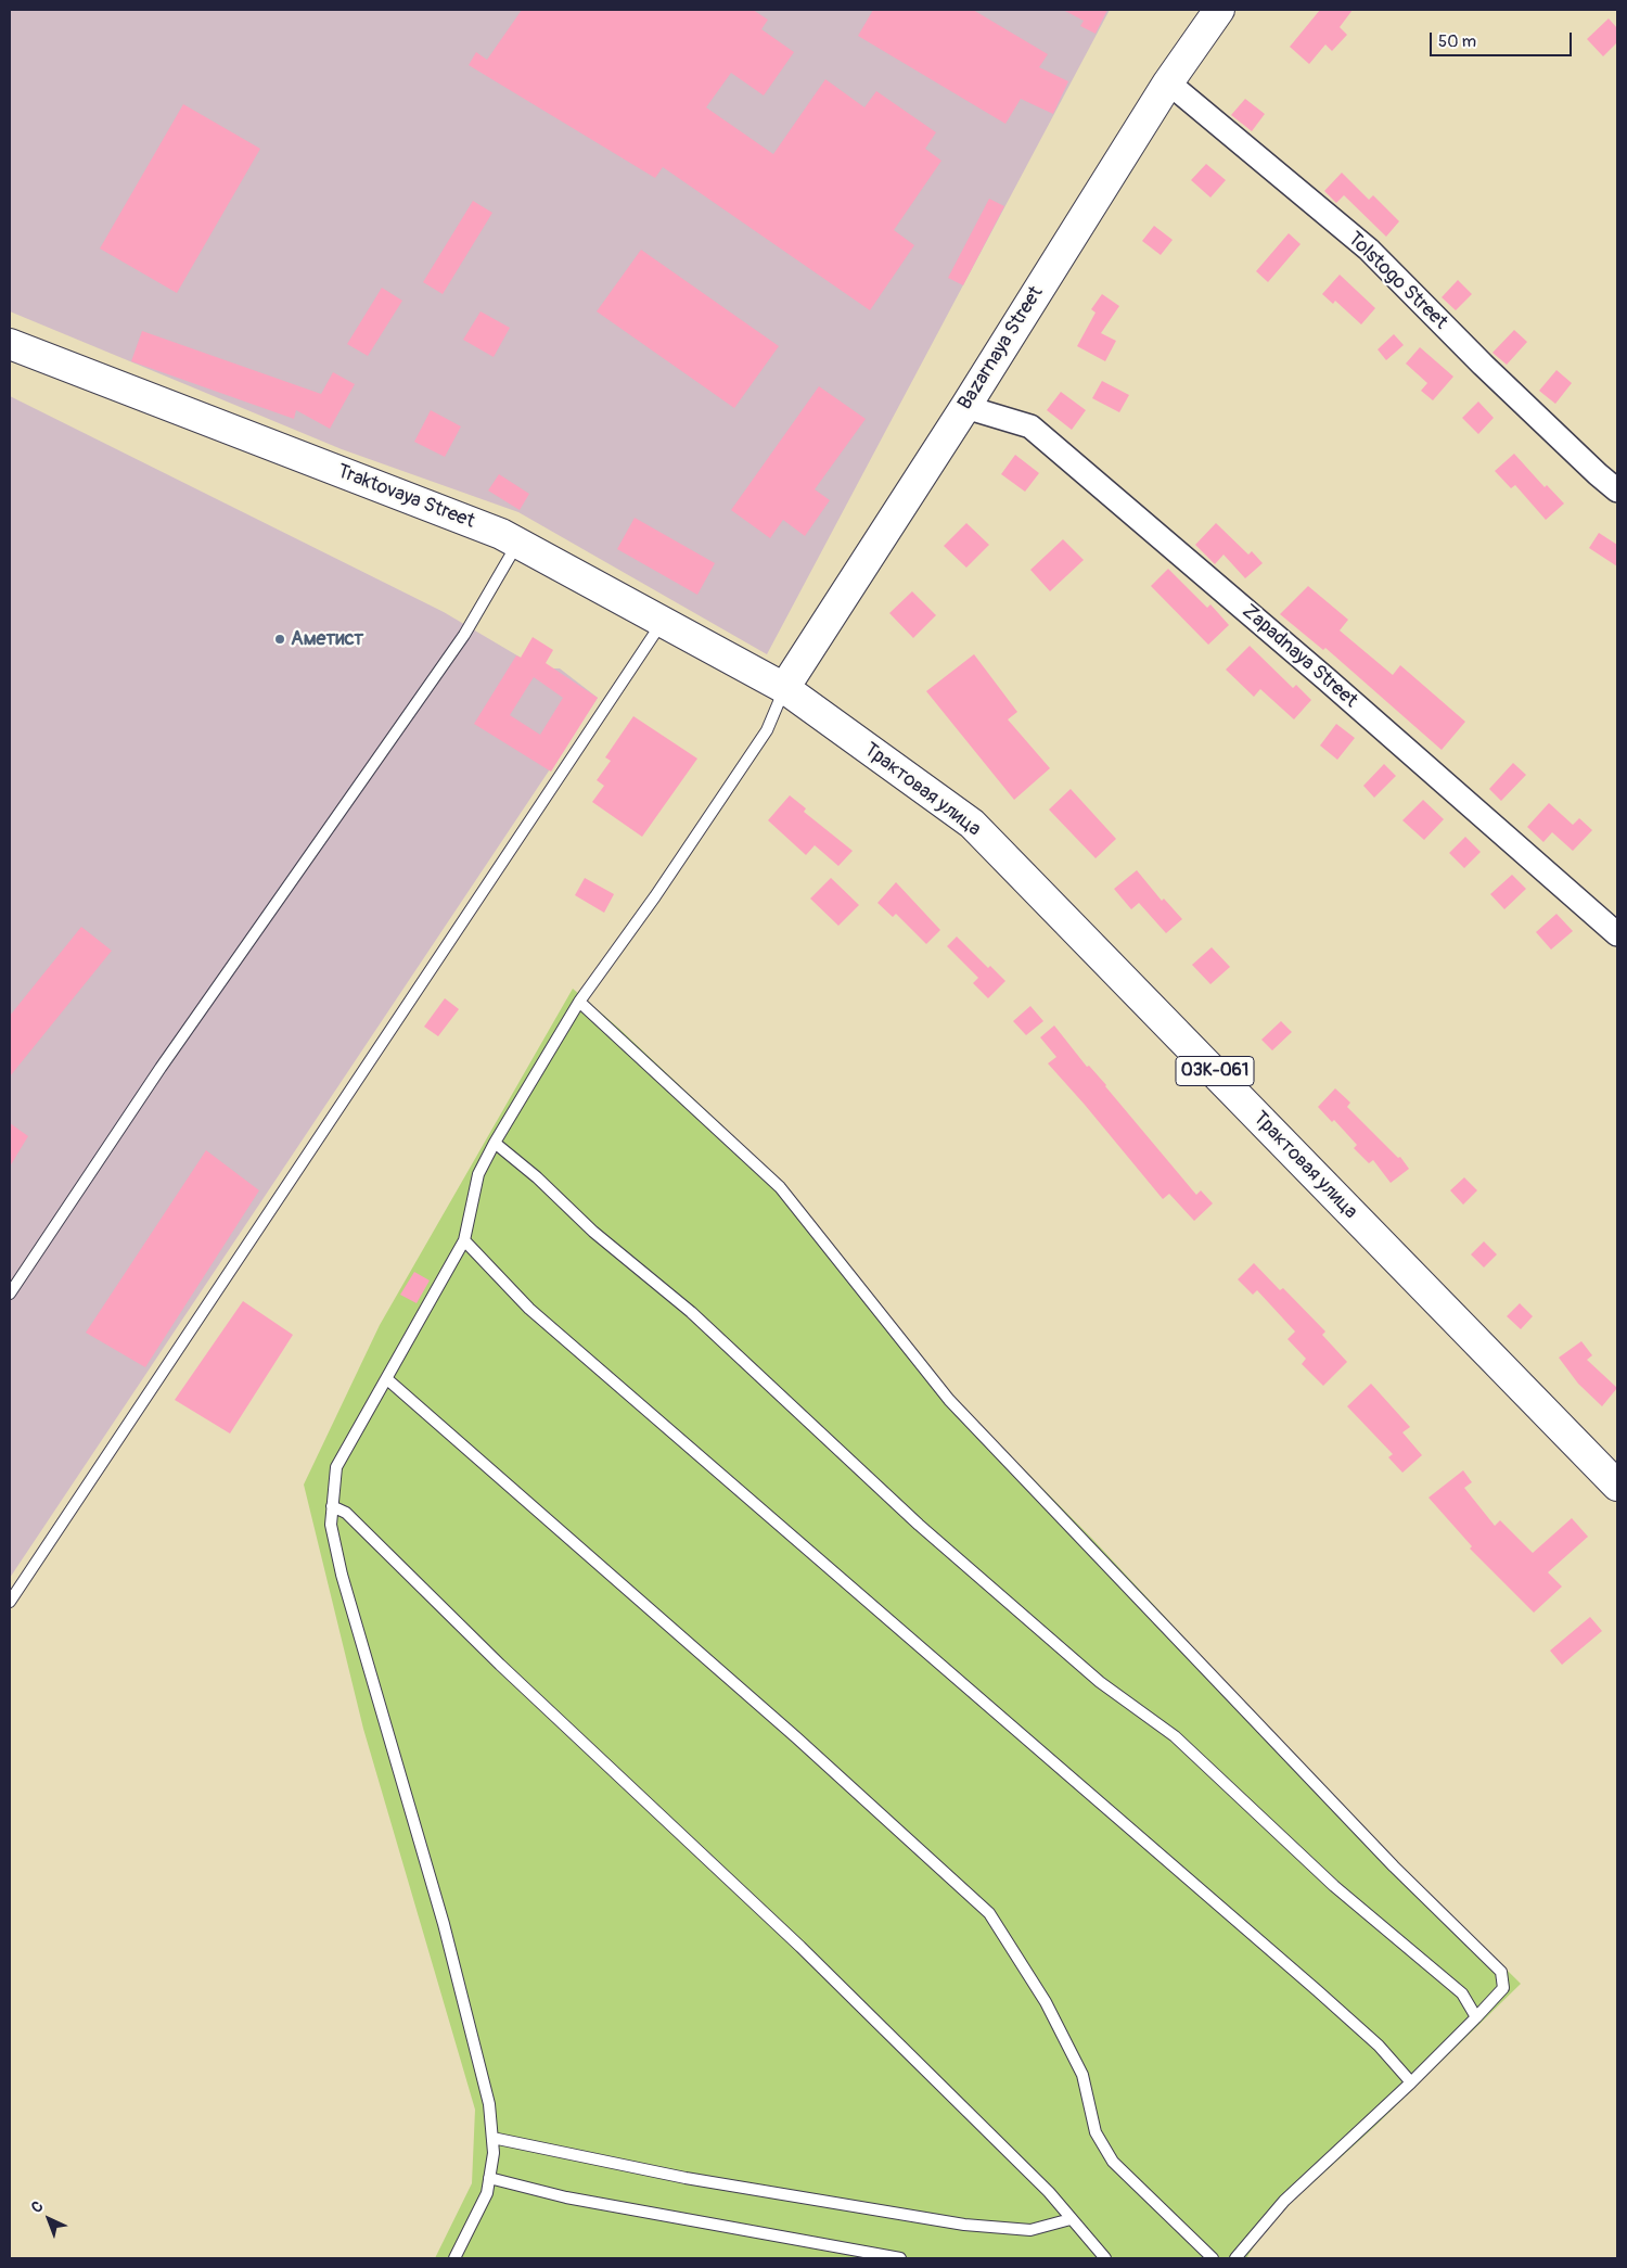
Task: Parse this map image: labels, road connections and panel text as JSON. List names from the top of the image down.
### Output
{
  "streets": {
    "main road": [
      "Bazarnaya Street",
      "Traktovaya Street",
      "Трактовая улица",
      "03К-061"
    ],
    "street": ["Tolstogo Street", "Zapadnaya Street"]
  },
  "crossings": [
    ["Tolstogo Street", "Bazarnaya Street"],
    ["Bazarnaya Street", "Traktovaya Street"],
    ["Bazarnaya Street", "Zapadnaya Street"],
    ["Bazarnaya Street", "Трактовая улица"],
    ["Traktovaya Street", "Трактовая улица"]
  ],
  "places": ["Аметист"],
  "scale_bar": "50 m",
  "north": "top left"
}
